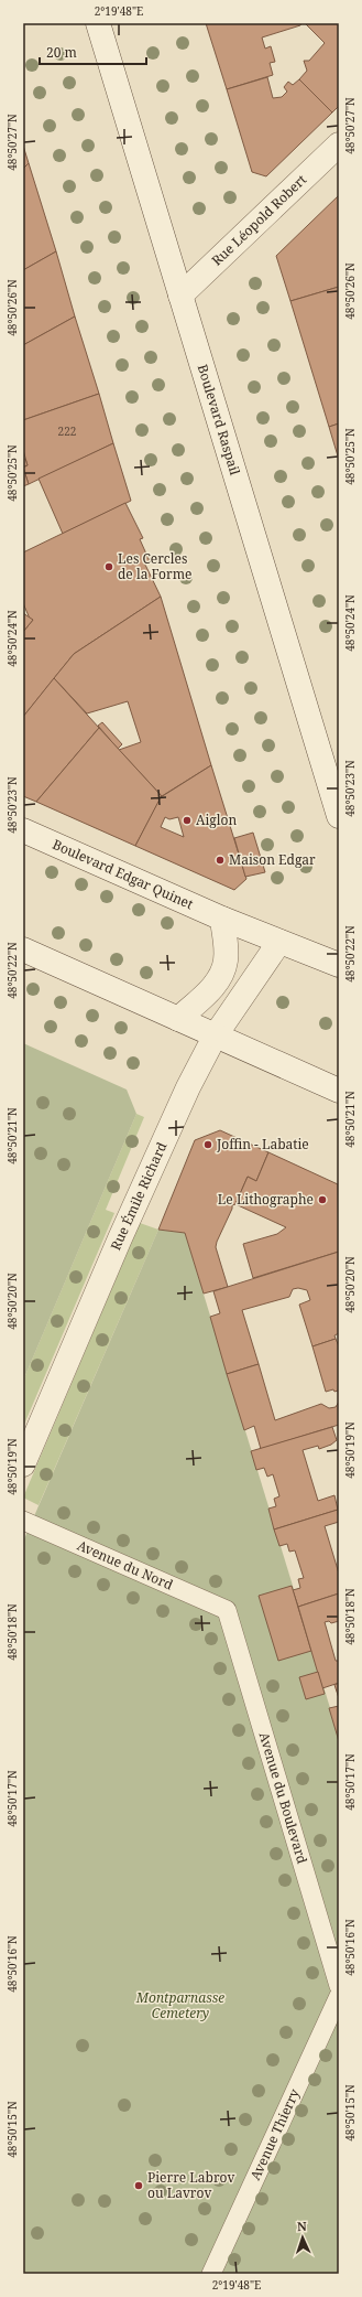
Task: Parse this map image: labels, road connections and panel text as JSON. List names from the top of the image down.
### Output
{
  "streets": {
    "street": [
      "Rue Léopold Robert",
      "Boulevard Raspail",
      "Boulevard Edgar Quinet",
      "Rue Émile Richard"
    ],
    "lane": ["Avenue du Nord", "Avenue du Boulevard", "Avenue Thierry"]
  },
  "crossings": [
    ["Rue Léopold Robert", "Boulevard Raspail"],
    ["Boulevard Edgar Quinet", "Rue Émile Richard"],
    ["Avenue du Nord", "Avenue du Boulevard"]
  ],
  "parks": ["Montparnasse Cemetery"],
  "places": [
    "Les Cercles de la Forme",
    "Aiglon",
    "Maison Edgar",
    "Joffin - Labatie",
    "Le Lithographe",
    "Pierre Labrov ou Lavrov"
  ],
  "house_numbers": ["222"],
  "scale_bar": "20 m",
  "north": "top",
  "coordinates": [
    "2°19'48\"E",
    "48°50'27\"N",
    "48°50'26\"N",
    "48°50'25\"N",
    "48°50'24\"N",
    "48°50'23\"N",
    "48°50'22\"N",
    "48°50'21\"N",
    "48°50'20\"N",
    "48°50'19\"N",
    "48°50'18\"N",
    "48°50'17\"N",
    "48°50'16\"N",
    "48°50'15\"N"
  ]
}
